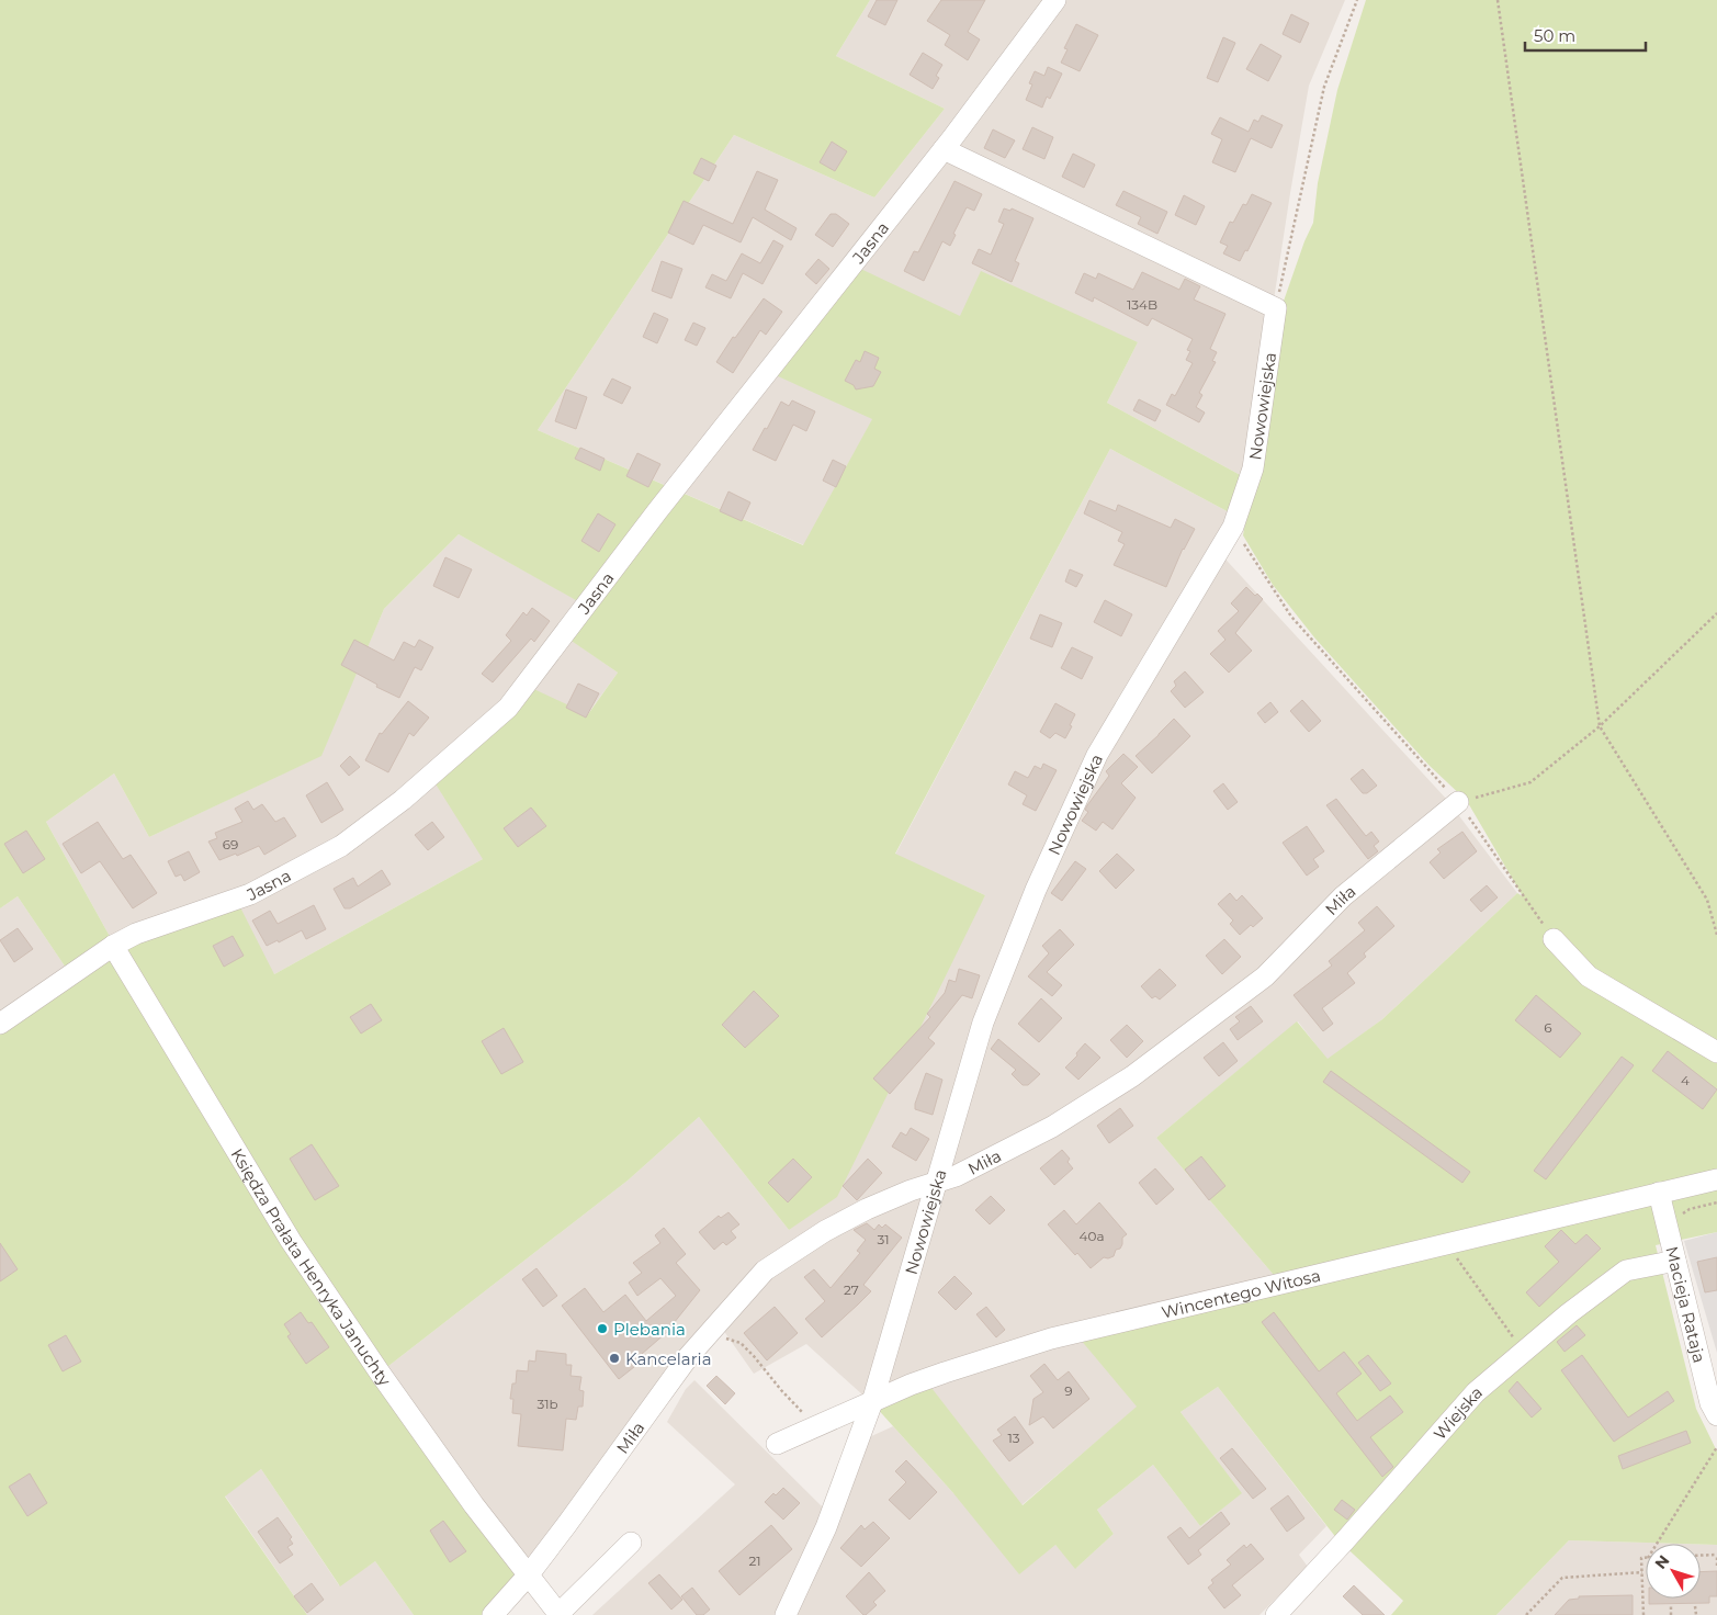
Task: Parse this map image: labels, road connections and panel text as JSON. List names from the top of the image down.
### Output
{
  "streets": {
    "street": [
      "Jasna",
      "Nowowiejska",
      "Miła",
      "Księdza Prałata Henryka Januchty",
      "Wincentego Witosa",
      "Macieja Rataja",
      "Wiejska"
    ]
  },
  "crossings": [
    ["Jasna", "Księdza Prałata Henryka Januchty"],
    ["Nowowiejska", "Miła"],
    ["Nowowiejska", "Wincentego Witosa"],
    ["Miła", "Księdza Prałata Henryka Januchty"],
    ["Wincentego Witosa", "Macieja Rataja"],
    ["Macieja Rataja", "Wiejska"]
  ],
  "places": ["Plebania", "Kancelaria"],
  "house_numbers": [
    "134B",
    "69",
    "6",
    "4",
    "40a",
    "31",
    "27",
    "9",
    "31b",
    "13",
    "21"
  ],
  "scale_bar": "50 m",
  "north": "top left"
}
